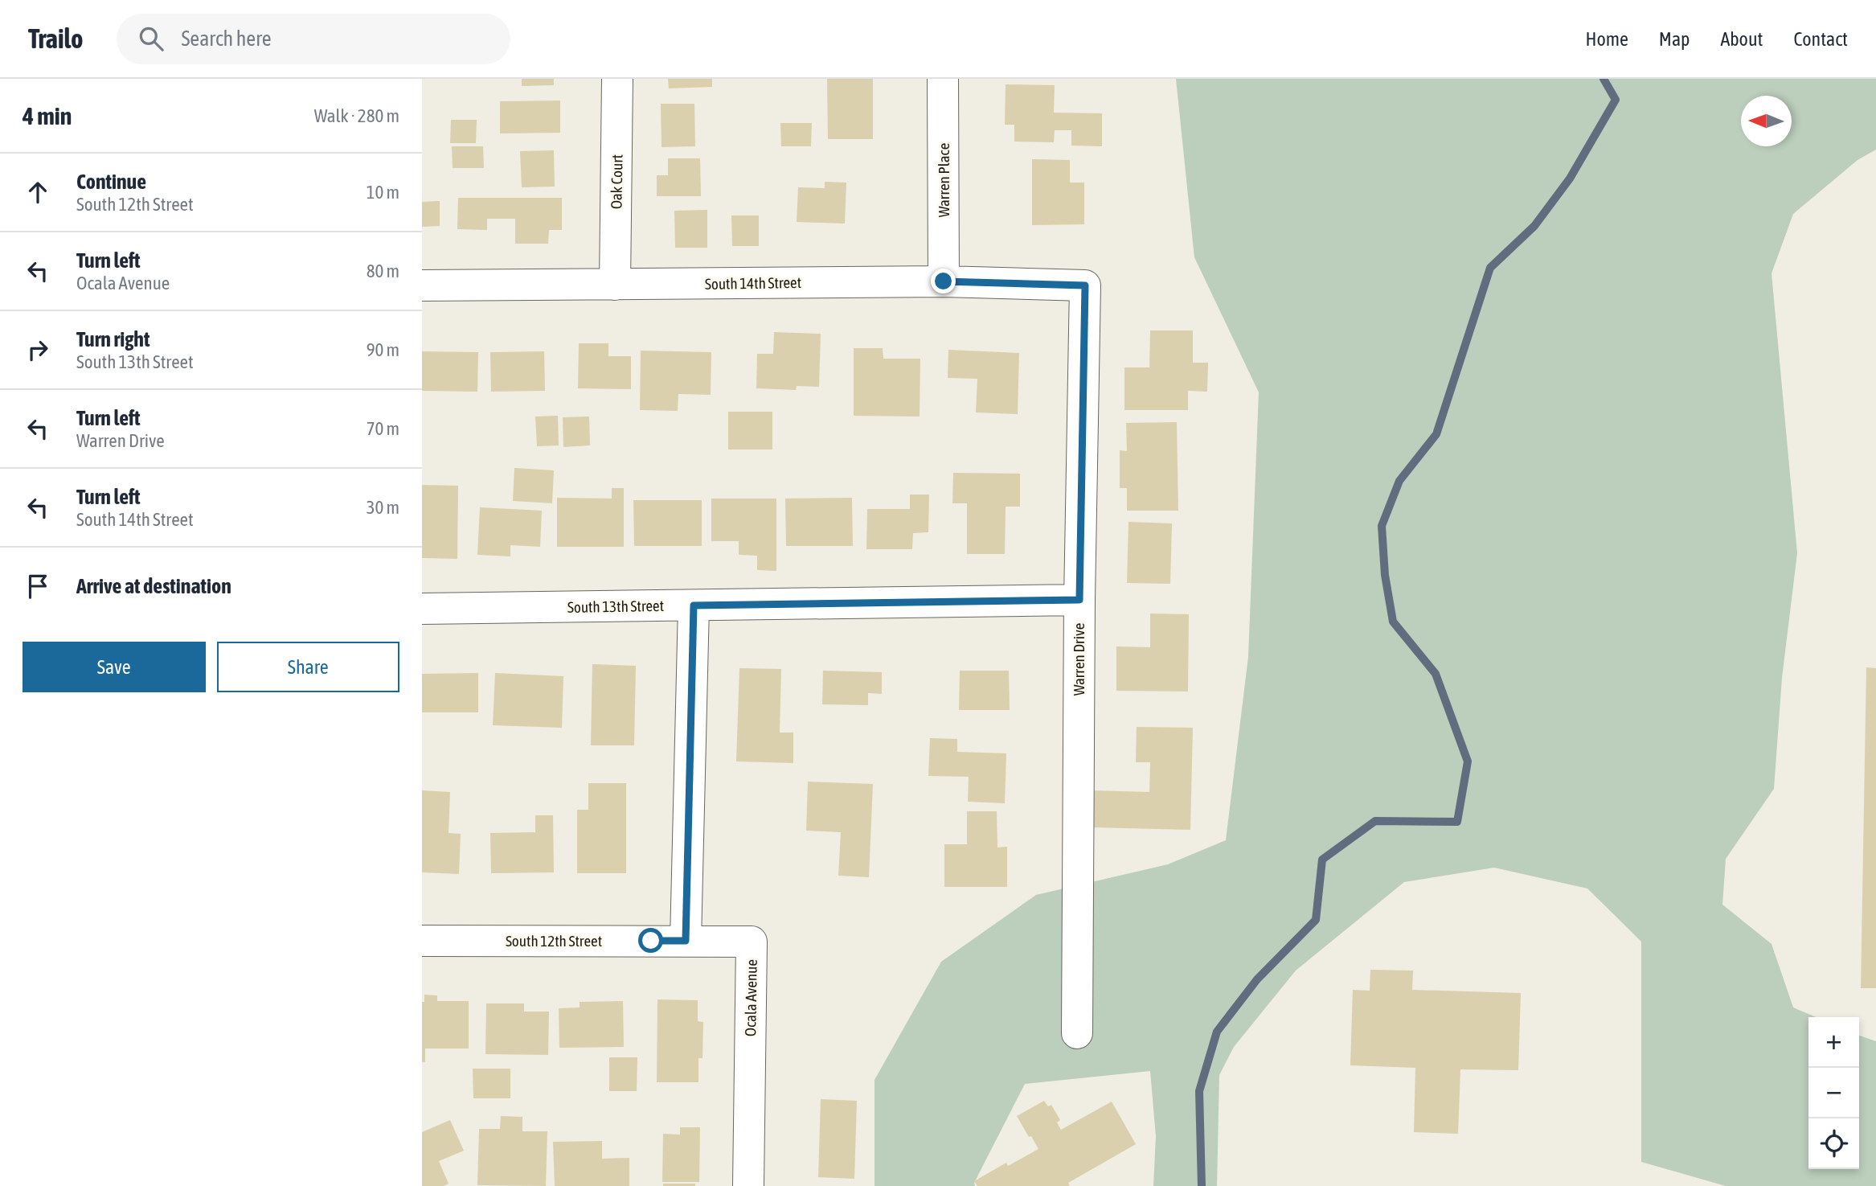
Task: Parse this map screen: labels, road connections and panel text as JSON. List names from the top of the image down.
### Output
{
  "streets": {
    "street": [
      "Warren Place",
      "Oak Court",
      "South 14th Street",
      "South 13th Street",
      "Warren Drive",
      "South 12th Street",
      "Ocala Avenue"
    ]
  },
  "crossings": [
    ["Warren Place", "South 14th Street"],
    ["Oak Court", "South 14th Street"],
    ["South 14th Street", "Warren Drive"],
    ["South 13th Street", "Warren Drive"],
    ["South 12th Street", "Ocala Avenue"]
  ],
  "north": "left",
  "page": {
    "header": "Trailo",
    "search": "Search here",
    "nav": [
      "Home",
      "Map",
      "About",
      "Contact"
    ],
    "heading": ["4 min", "Walk · 280 m"],
    "list": [
      ["Continue", "South 12th Street", "10 m"],
      ["Turn left", "Ocala Avenue", "80 m"],
      ["Turn right", "South 13th Street", "90 m"],
      ["Turn left", "Warren Drive", "70 m"],
      ["Turn left", "South 14th Street", "30 m"],
      "Arrive at destination"
    ],
    "buttons": ["Save", "Share"],
    "map_buttons": ["+", "−"]
  }
}
